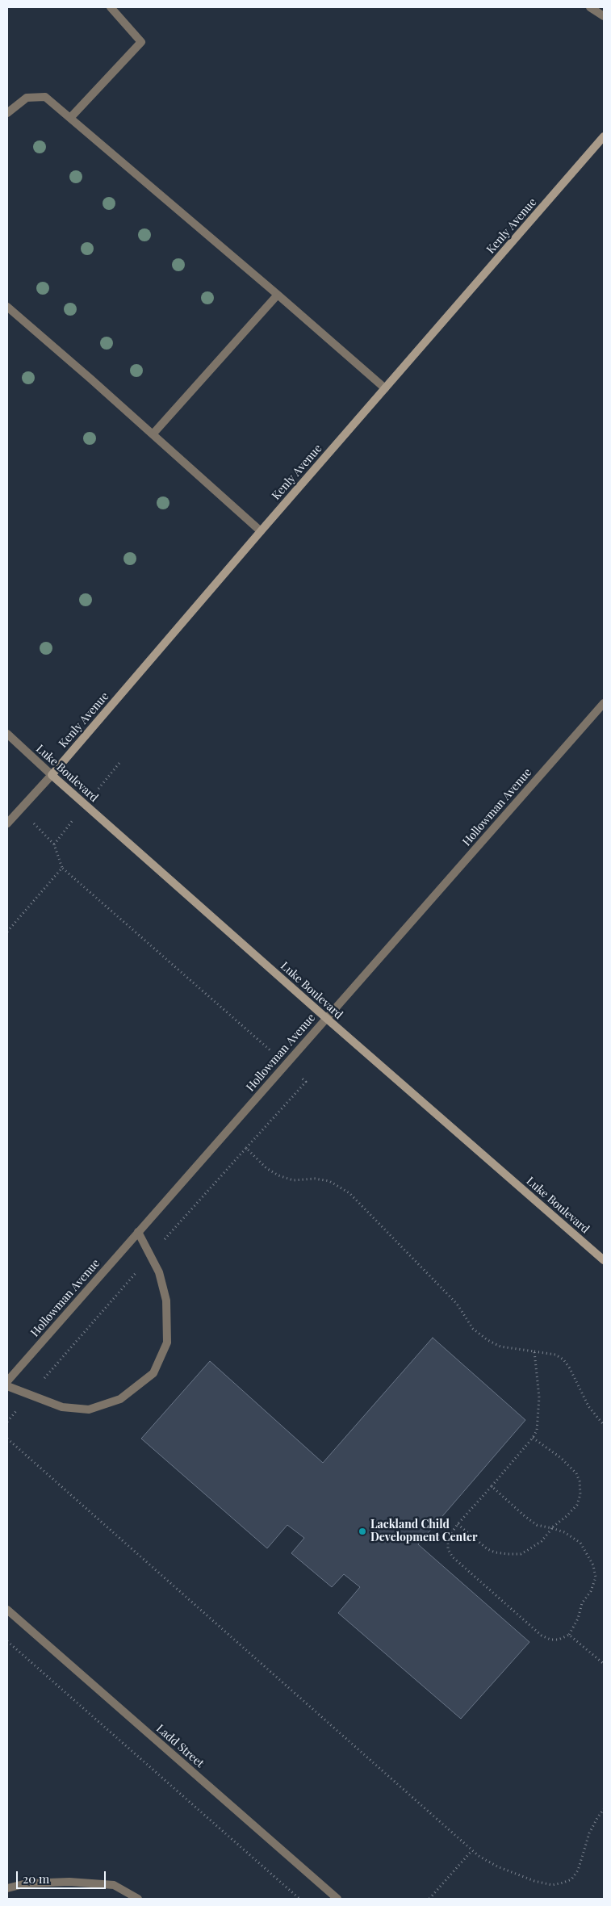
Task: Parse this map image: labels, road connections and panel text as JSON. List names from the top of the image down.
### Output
{
  "streets": {
    "street": [
      "Kenly Avenue",
      "Luke Boulevard",
      "Hollowman Avenue",
      "Ladd Street"
    ]
  },
  "crossings": [
    ["Kenly Avenue", "Luke Boulevard"],
    ["Luke Boulevard", "Hollowman Avenue"]
  ],
  "places": ["Lackland Child Development Center"],
  "scale_bar": "20 m"
}
